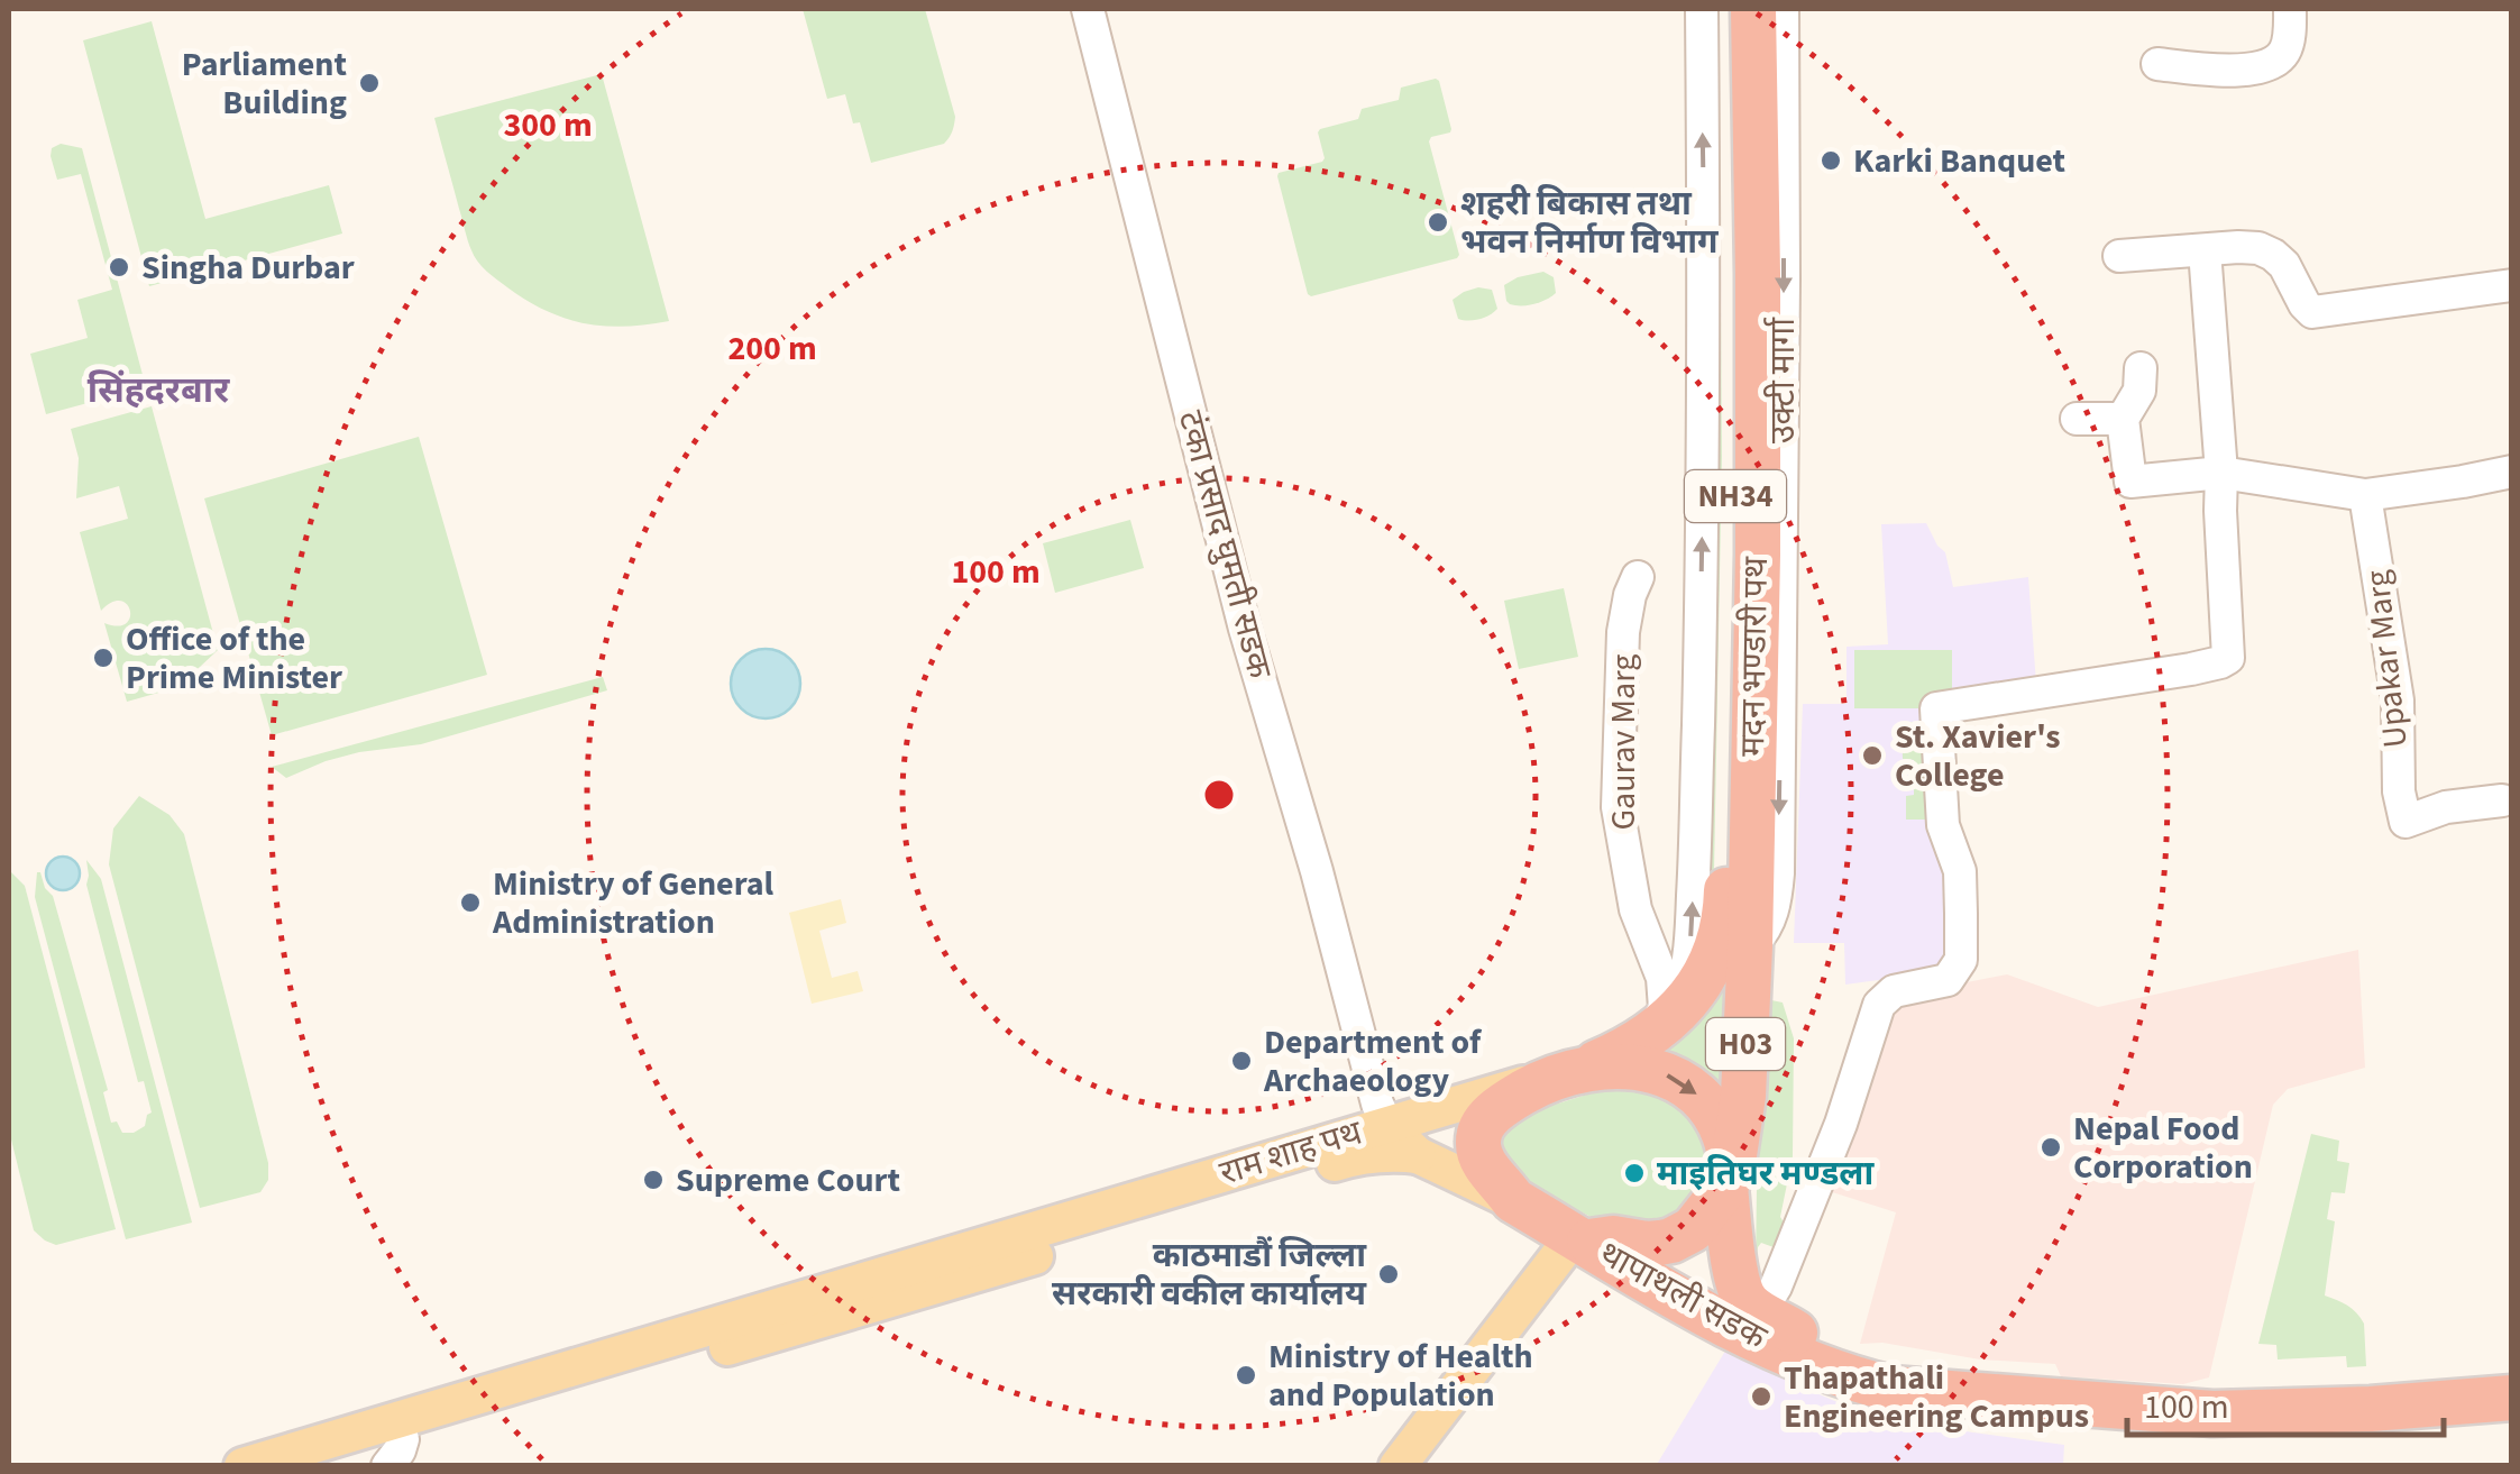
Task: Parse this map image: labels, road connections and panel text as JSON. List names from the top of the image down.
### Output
{
  "streets": {
    "highway": [
      "NH34",
      "मदन भण्डारी पथ",
      "H03",
      "थापाथली सडक"
    ],
    "main road": ["राम शाह पथ"],
    "street": [
      "उक्टी मार्गा",
      "टंका प्रसाद घुमती सडक",
      "Upakar Marg",
      "Gaurav Marg"
    ]
  },
  "crossings": [
    ["उक्टी मार्गा", "मदन भण्डारी पथ"],
    ["टंका प्रसाद घुमती सडक", "राम शाह पथ"],
    ["मदन भण्डारी पथ", "Gaurav Marg"],
    ["मदन भण्डारी पथ", "थापाथली सडक"]
  ],
  "districts": ["सिंहदरबार"],
  "places": [
    "Parliament Building",
    "Karki Banquet",
    "शहरी बिकास तथा भवन निर्माण विभाग",
    "Singha Durbar",
    "Office of the Prime Minister",
    "St. Xavier's College",
    "Ministry of General Administration",
    "Department of Archaeology",
    "Nepal Food Corporation",
    "माइतिघर मण्डला",
    "Supreme Court",
    "काठमाडौं जिल्ला सरकारी वकील कार्यालय",
    "Ministry of Health and Population",
    "Thapathali Engineering Campus"
  ],
  "scale_bar": "100 m",
  "rings": ["300 m", "200 m", "100 m"]
}
